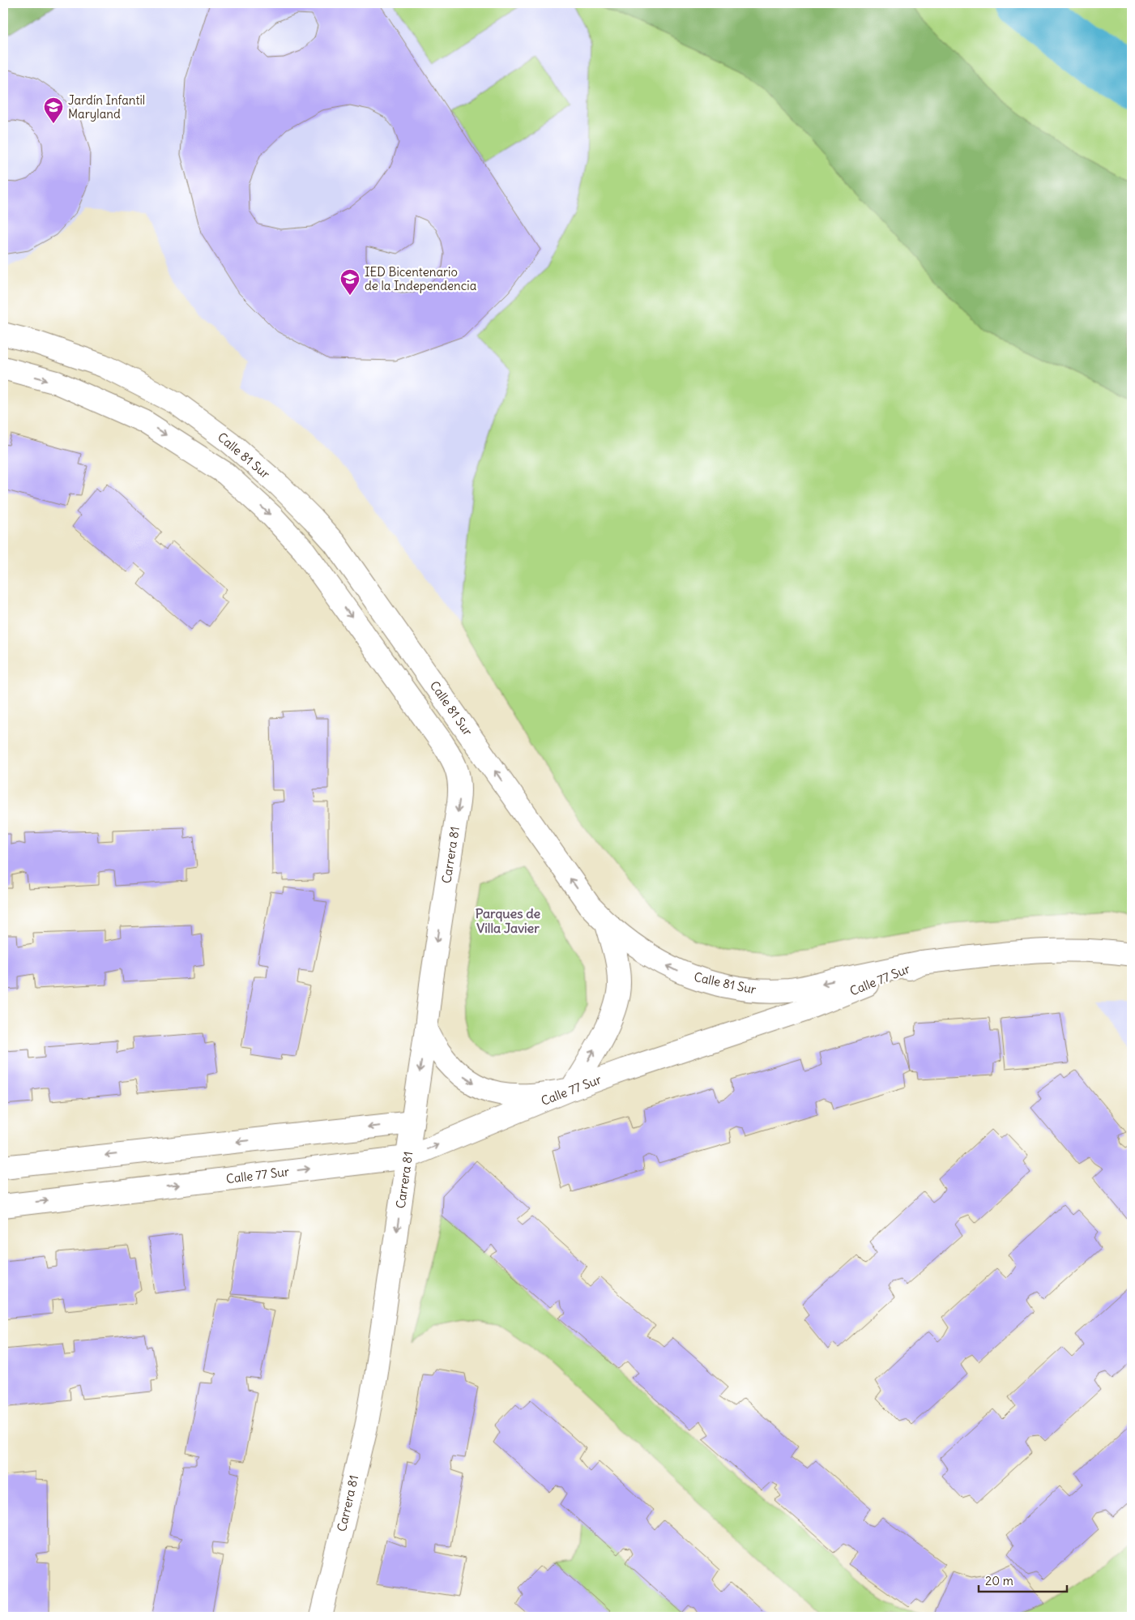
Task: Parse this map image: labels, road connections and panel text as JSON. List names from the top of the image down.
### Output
{
  "streets": {
    "street": ["Calle 81 Sur", "Carrera 81", "Calle 77 Sur"]
  },
  "crossings": [
    ["Calle 81 Sur", "Calle 77 Sur"],
    ["Carrera 81", "Calle 77 Sur"]
  ],
  "one_way": ["Calle 81 Sur", "Carrera 81"],
  "districts": ["Parques de Villa Javier"],
  "places": {
    "school or university": ["Jardín Infantil Maryland", "IED Bicentenario de la Independencia"]
  },
  "scale_bar": "20 m"
}
